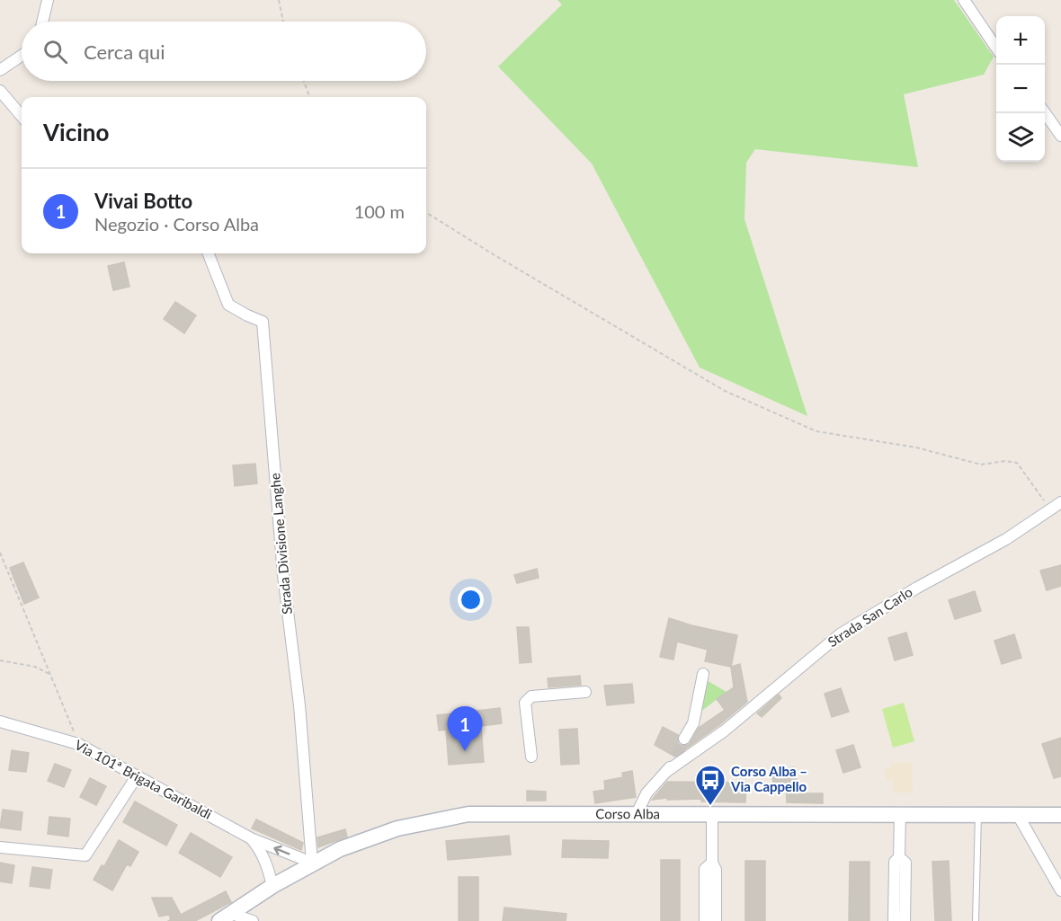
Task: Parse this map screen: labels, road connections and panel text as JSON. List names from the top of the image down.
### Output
{
  "streets": {
    "street": [
      "Strada Divisione Langhe",
      "Strada San Carlo",
      "Via 101ª Brigata Garibaldi",
      "Corso Alba"
    ]
  },
  "crossings": [
    ["Strada Divisione Langhe", "Via 101ª Brigata Garibaldi"],
    ["Strada Divisione Langhe", "Corso Alba"],
    ["Strada San Carlo", "Corso Alba"],
    ["Via 101ª Brigata Garibaldi", "Corso Alba"]
  ],
  "places": {
    "bus stop": ["Corso Alba – Via Cappello"]
  },
  "page": {
    "map_buttons": ["+", "−"],
    "search": "Cerca qui",
    "heading": "Vicino",
    "list": [
      {
        "mark": "1",
        "name": "Vivai Botto",
        "note": "Negozio · Corso Alba",
        "value": "100 m"
      }
    ],
    "pins": "1"
  }
}
